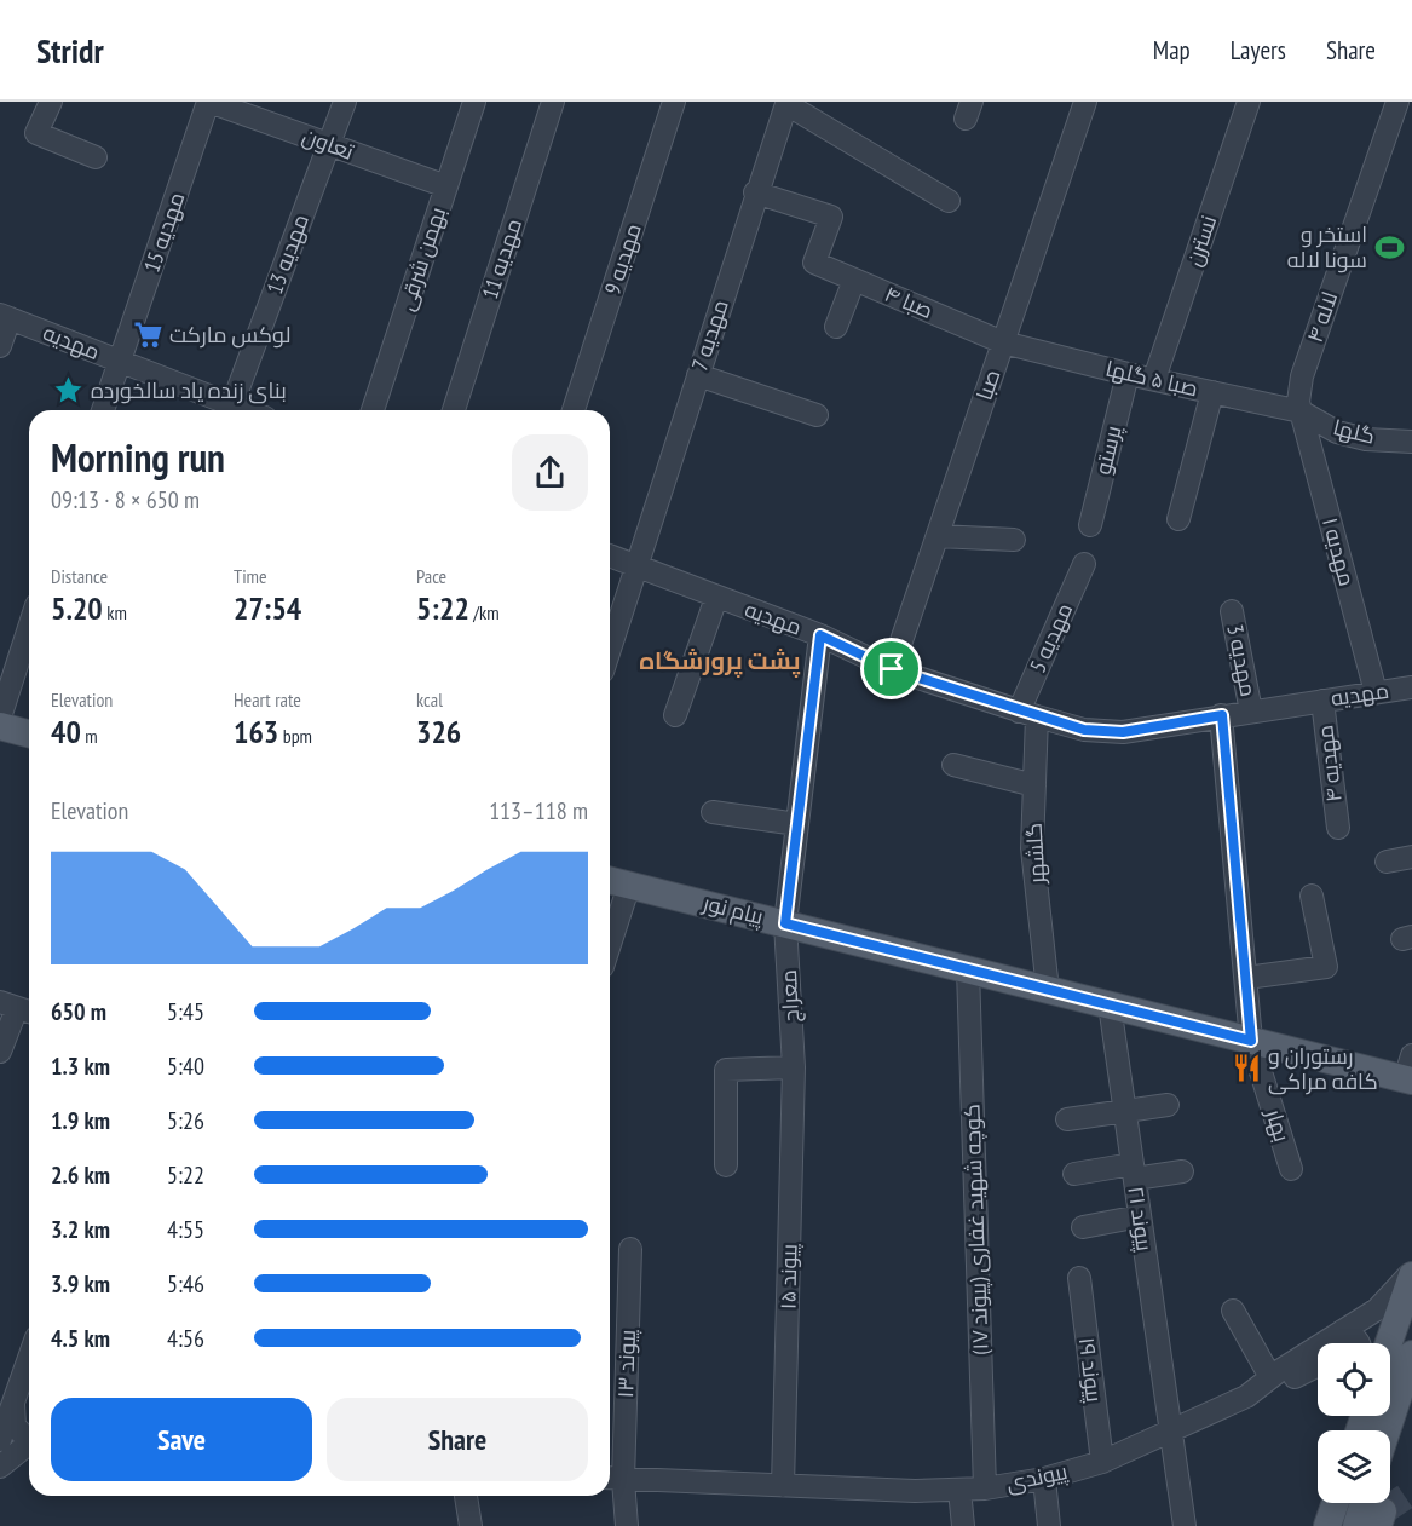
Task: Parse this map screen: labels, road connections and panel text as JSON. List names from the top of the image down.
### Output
{
  "streets": {
    "main road": ["پیام نور"],
    "street": [
      "تعاون",
      "مهدیه 15",
      "نسترن",
      "مهدیه 13",
      "بهمن شرقی",
      "مهدیه 11",
      "مهدیه 9",
      "صبا ۴",
      "لاله ۴",
      "مهدیه 7",
      "مهدیه",
      "صبا ۵ گلها",
      "صبا",
      "گلها",
      "پرستو",
      "مهدیه ۱",
      "مهدیه 5",
      "مهدیه 3",
      "مهدیه ۴",
      "گلشهر",
      "معراج",
      "بهار",
      "پیوند ۲۱",
      "کوچه شهید غفاری (پیوند ۱۷)",
      "پیوند ۱۵",
      "پیوند ۱۳",
      "پیوند ۱۹",
      "پیوندی"
    ]
  },
  "crossings": [
    ["تعاون", "مهدیه 15"],
    ["تعاون", "مهدیه 13"],
    ["تعاون", "بهمن شرقی"],
    ["مهدیه 15", "مهدیه"],
    ["نسترن", "صبا ۵ گلها"],
    ["صبا ۴", "مهدیه 7"],
    ["صبا ۴", "صبا ۵ گلها"],
    ["صبا ۴", "صبا"],
    ["لاله ۴", "صبا ۵ گلها"],
    ["لاله ۴", "گلها"],
    ["لاله ۴", "مهدیه ۱"],
    ["مهدیه 7", "مهدیه"],
    ["مهدیه", "صبا"],
    ["مهدیه", "مهدیه ۱"],
    ["مهدیه", "مهدیه 5"],
    ["مهدیه", "مهدیه 3"],
    ["مهدیه", "مهدیه ۴"],
    ["مهدیه", "گلشهر"],
    ["مهدیه", "معراج"],
    ["مهدیه", "بهار"],
    ["صبا ۵ گلها", "صبا"],
    ["صبا ۵ گلها", "گلها"],
    ["صبا ۵ گلها", "پرستو"],
    ["صبا ۵ گلها", "مهدیه ۱"],
    ["گلها", "مهدیه ۱"],
    ["مهدیه 5", "گلشهر"],
    ["گلشهر", "پیام نور"],
    ["پیام نور", "معراج"],
    ["پیام نور", "بهار"],
    ["پیام نور", "پیوند ۲۱"],
    ["پیام نور", "کوچه شهید غفاری (پیوند ۱۷)"],
    ["معراج", "پیوند ۱۵"],
    ["پیوند ۲۱", "پیوندی"],
    ["کوچه شهید غفاری (پیوند ۱۷)", "پیوندی"],
    ["پیوند ۱۵", "پیوندی"],
    ["پیوند ۱۳", "پیوندی"],
    ["پیوند ۱۹", "پیوندی"]
  ],
  "districts": ["پشت پرورشگاه"],
  "places": {
    "sports": ["استخر و سونا لاله"],
    "supermarket": ["لوکس مارکت"],
    "place": ["بنای زنده یاد سالخورده"],
    "restaurant": ["رستوران و کافه مراکی"]
  },
  "page": {
    "header": "Stridr",
    "nav": ["Map", "Layers", "Share"],
    "heading": ["Morning run", "09:13 · 8 × 650 m"],
    "stats": [
      ["Distance", "5.20 km"],
      ["Time", "27:54"],
      ["Pace", "5:22 /km"],
      ["Elevation", "40 m"],
      ["Heart rate", "163 bpm"],
      ["kcal", "326"]
    ],
    "chart": ["Elevation", "113–118 m"],
    "list": [
      {
        "name": "650 m",
        "note": "5:45"
      },
      {
        "name": "1.3 km",
        "note": "5:40"
      },
      {
        "name": "1.9 km",
        "note": "5:26"
      },
      {
        "name": "2.6 km",
        "note": "5:22"
      },
      {
        "name": "3.2 km",
        "note": "4:55"
      },
      {
        "name": "3.9 km",
        "note": "5:46"
      },
      {
        "name": "4.5 km",
        "note": "4:56"
      }
    ],
    "buttons": ["Save", "Share"]
  }
}
